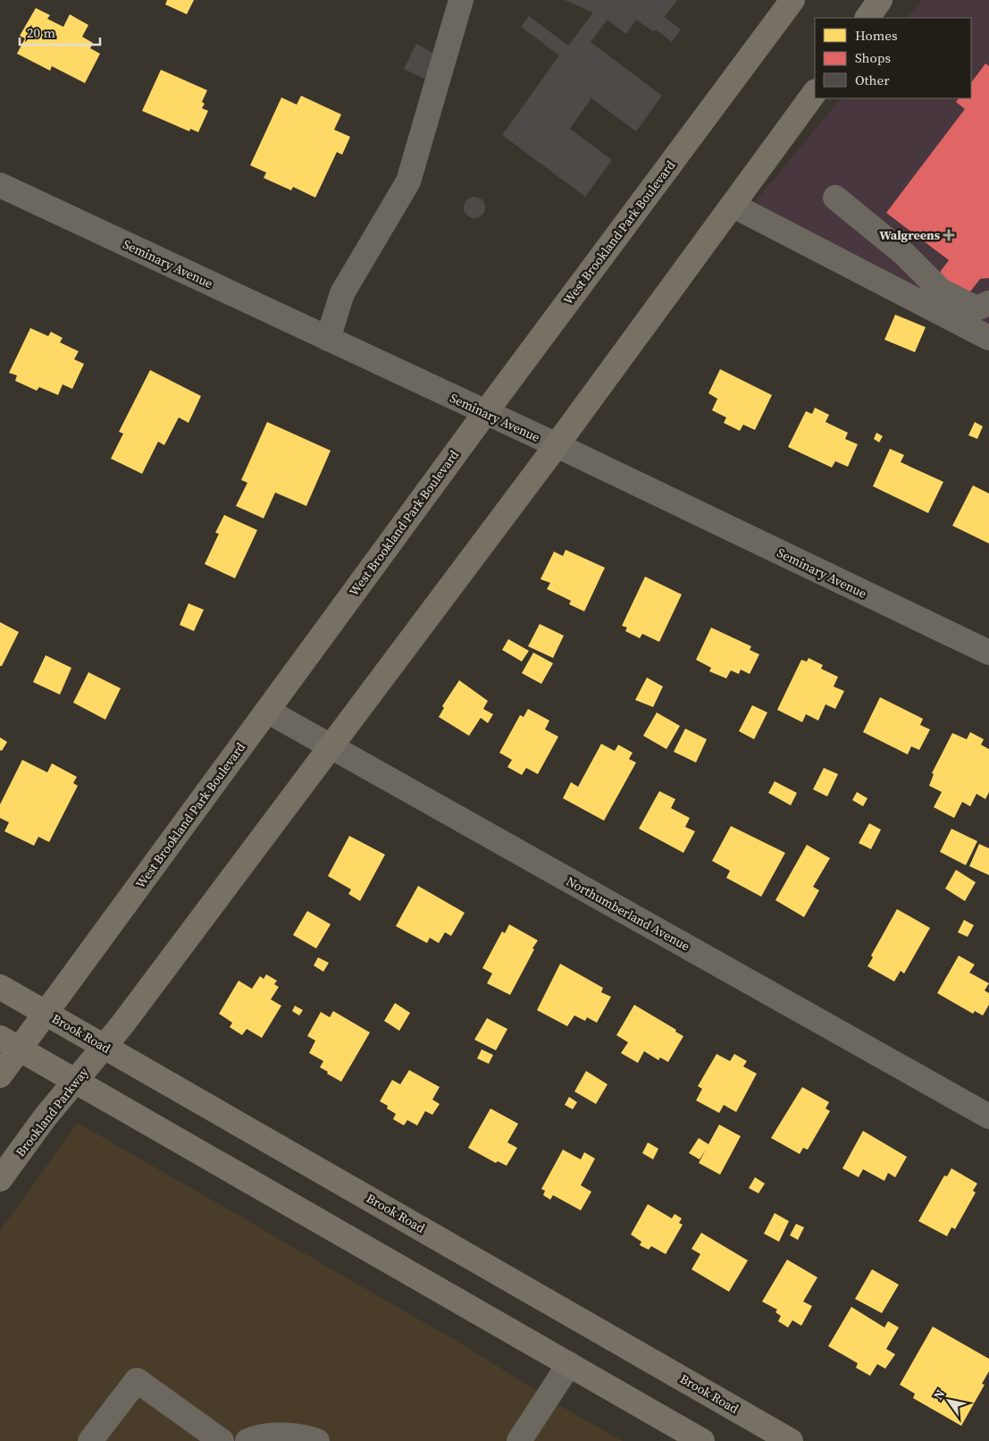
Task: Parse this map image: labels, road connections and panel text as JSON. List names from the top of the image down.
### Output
{
  "streets": {
    "main road": ["West Brookland Park Boulevard", "Brook Road", "Brookland Parkway"],
    "street": ["Seminary Avenue", "Northumberland Avenue"]
  },
  "crossings": [
    ["West Brookland Park Boulevard", "Seminary Avenue"],
    ["West Brookland Park Boulevard", "Northumberland Avenue"],
    ["West Brookland Park Boulevard", "Brook Road"],
    ["Brook Road", "Brookland Parkway"]
  ],
  "places": {
    "health": ["Walgreens"]
  },
  "legend": ["Homes", "Shops", "Other"],
  "scale_bar": "20 m",
  "north": "top left"
}
